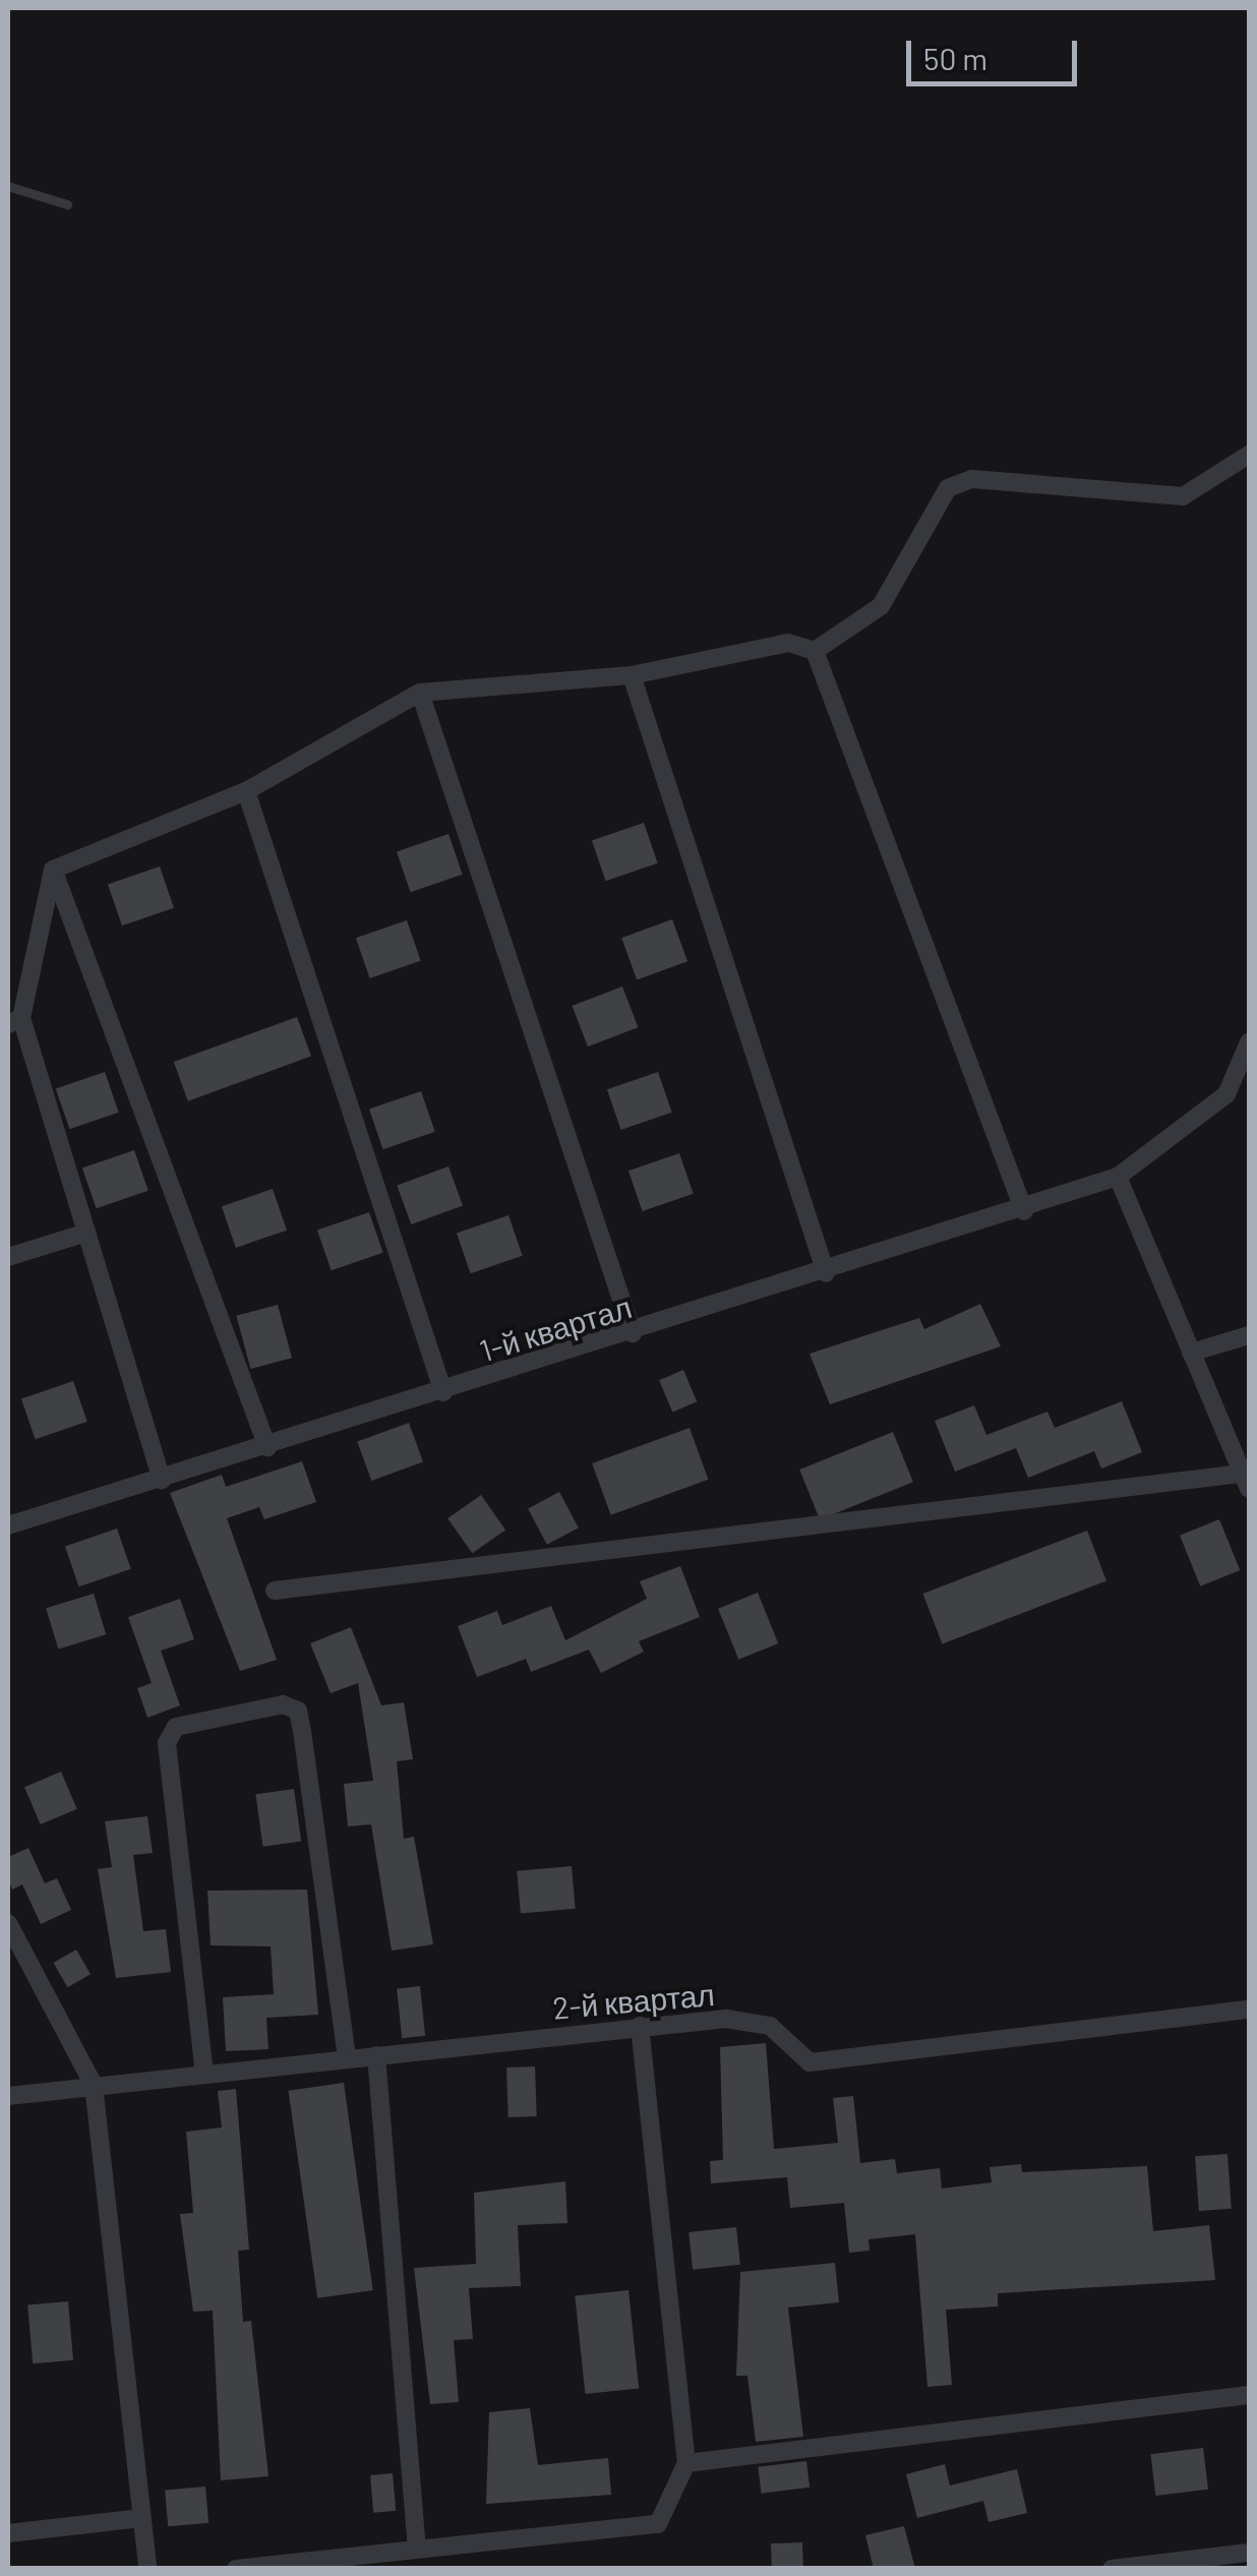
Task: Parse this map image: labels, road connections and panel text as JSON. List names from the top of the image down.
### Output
{
  "streets": {
    "street": ["1-й квартал", "2-й квартал"]
  },
  "scale_bar": "50 m"
}
